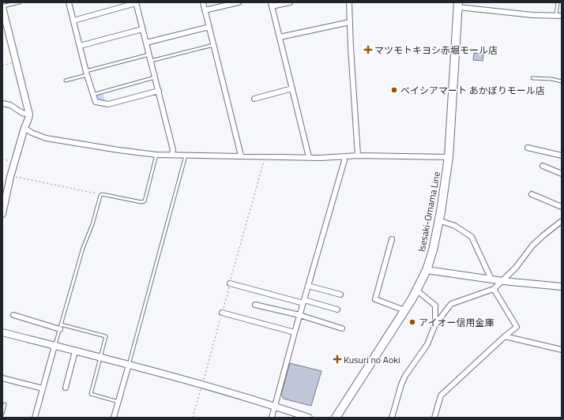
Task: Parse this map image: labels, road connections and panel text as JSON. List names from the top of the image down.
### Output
{
  "streets": {
    "main road": ["Isesaki-Omama Line"]
  },
  "places": {
    "health": ["マツモトキヨシ赤堀モール店", "Kusuri no Aoki"],
    "other": ["ベイシアマート あかぼりモール店", "アイオー信用金庫"]
  }
}
